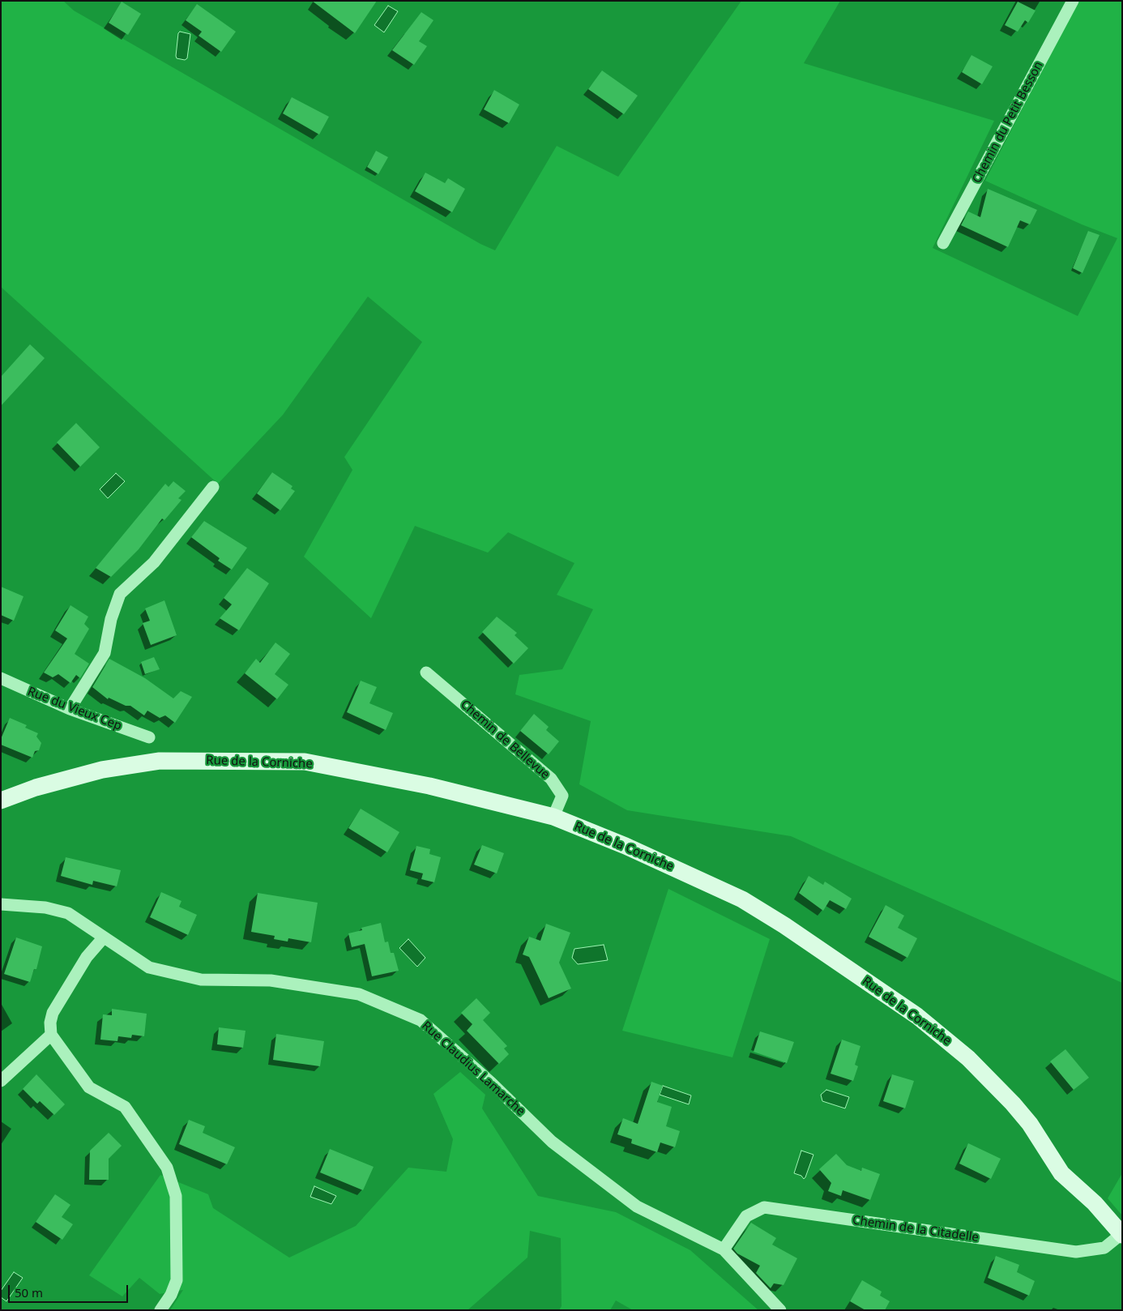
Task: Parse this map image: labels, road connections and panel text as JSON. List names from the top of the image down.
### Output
{
  "streets": {
    "main road": ["Rue de la Corniche"],
    "street": [
      "Chemin du Petit Besson",
      "Rue du Vieux Cep",
      "Chemin de Bellevue",
      "Rue Claudius Lamarche",
      "Chemin de la Citadelle"
    ]
  },
  "crossings": [
    ["Chemin de Bellevue", "Rue de la Corniche"],
    ["Rue de la Corniche", "Chemin de la Citadelle"],
    ["Rue Claudius Lamarche", "Chemin de la Citadelle"]
  ],
  "scale_bar": "50 m"
}
